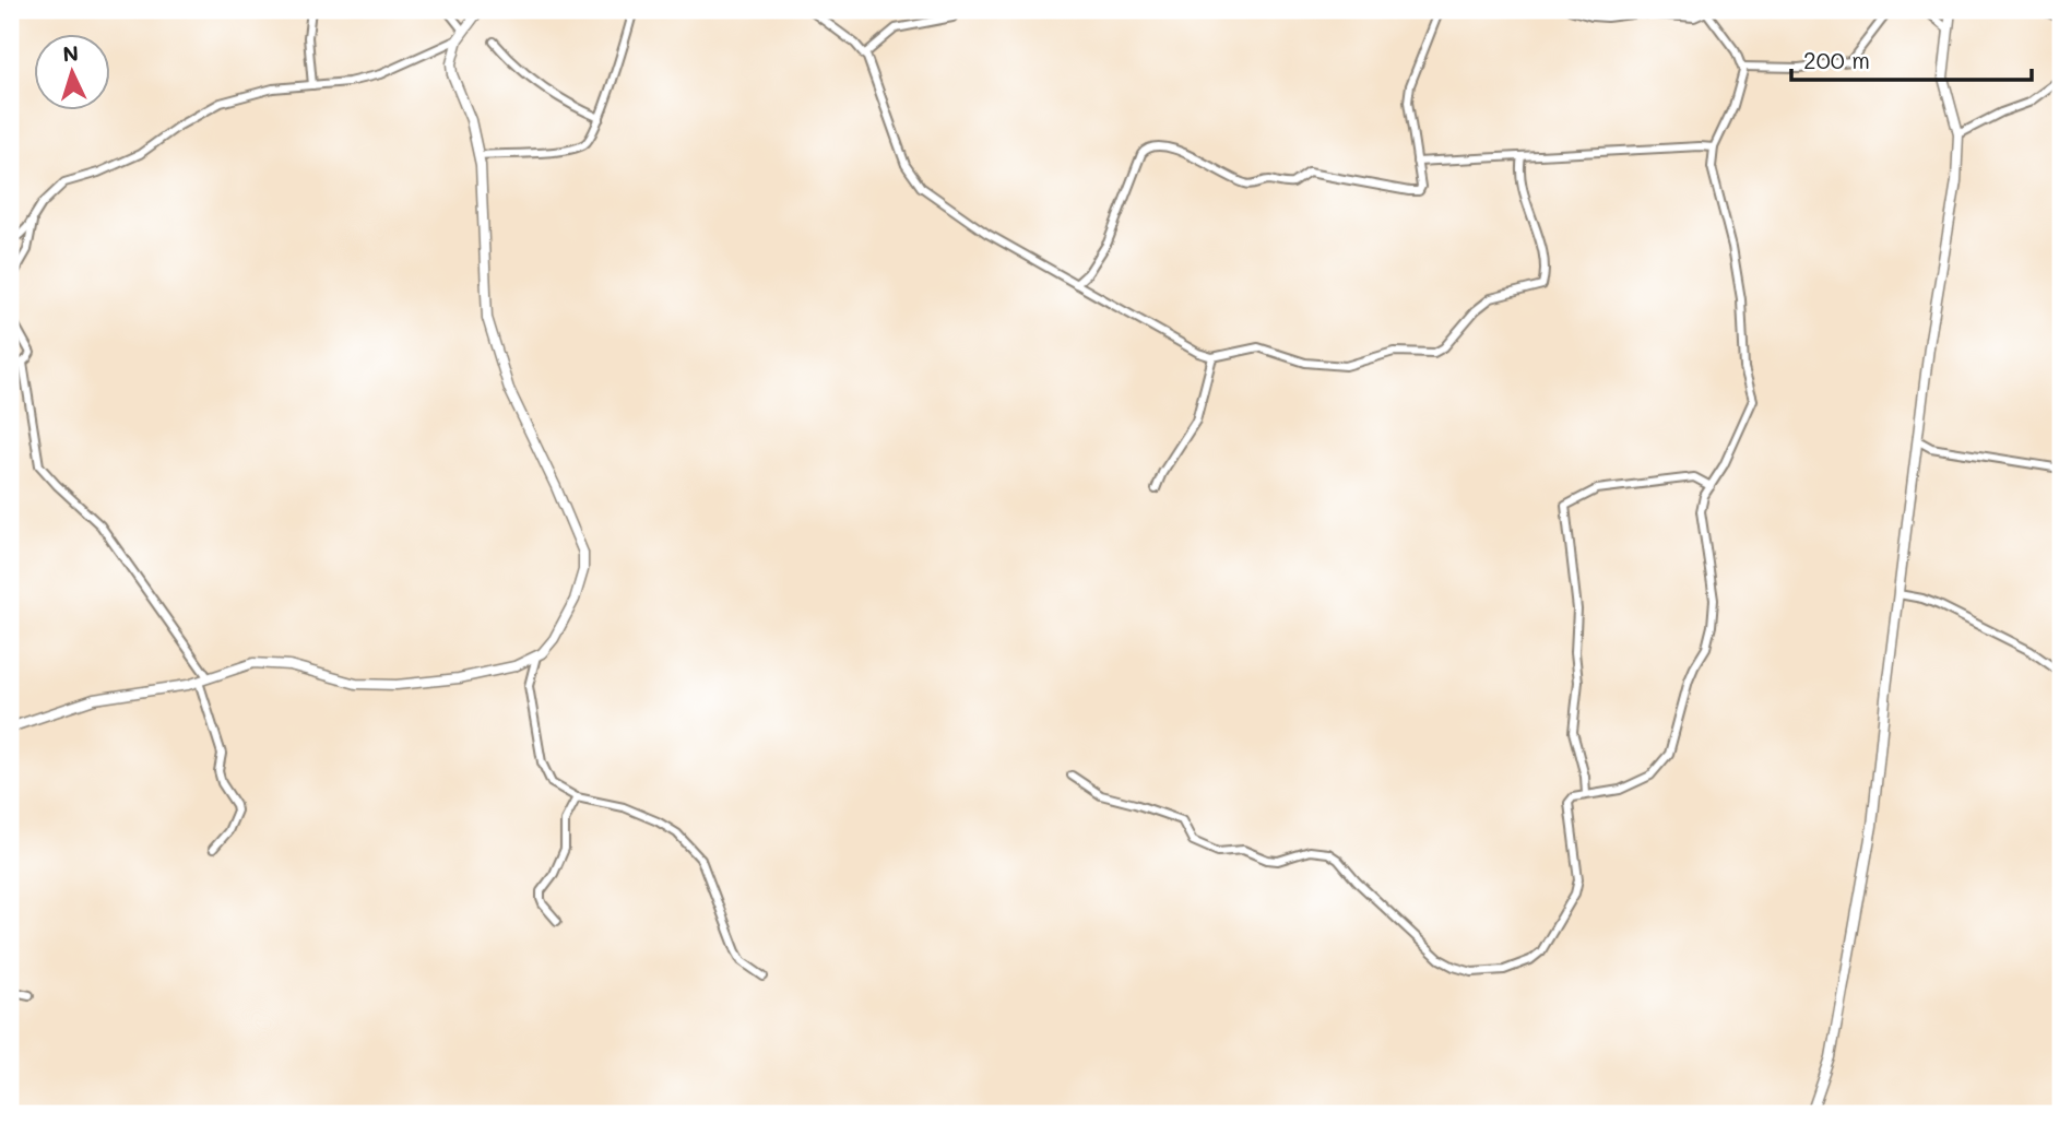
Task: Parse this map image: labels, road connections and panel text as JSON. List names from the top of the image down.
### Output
{
  "scale_bar": "200 m",
  "north": "top"
}
